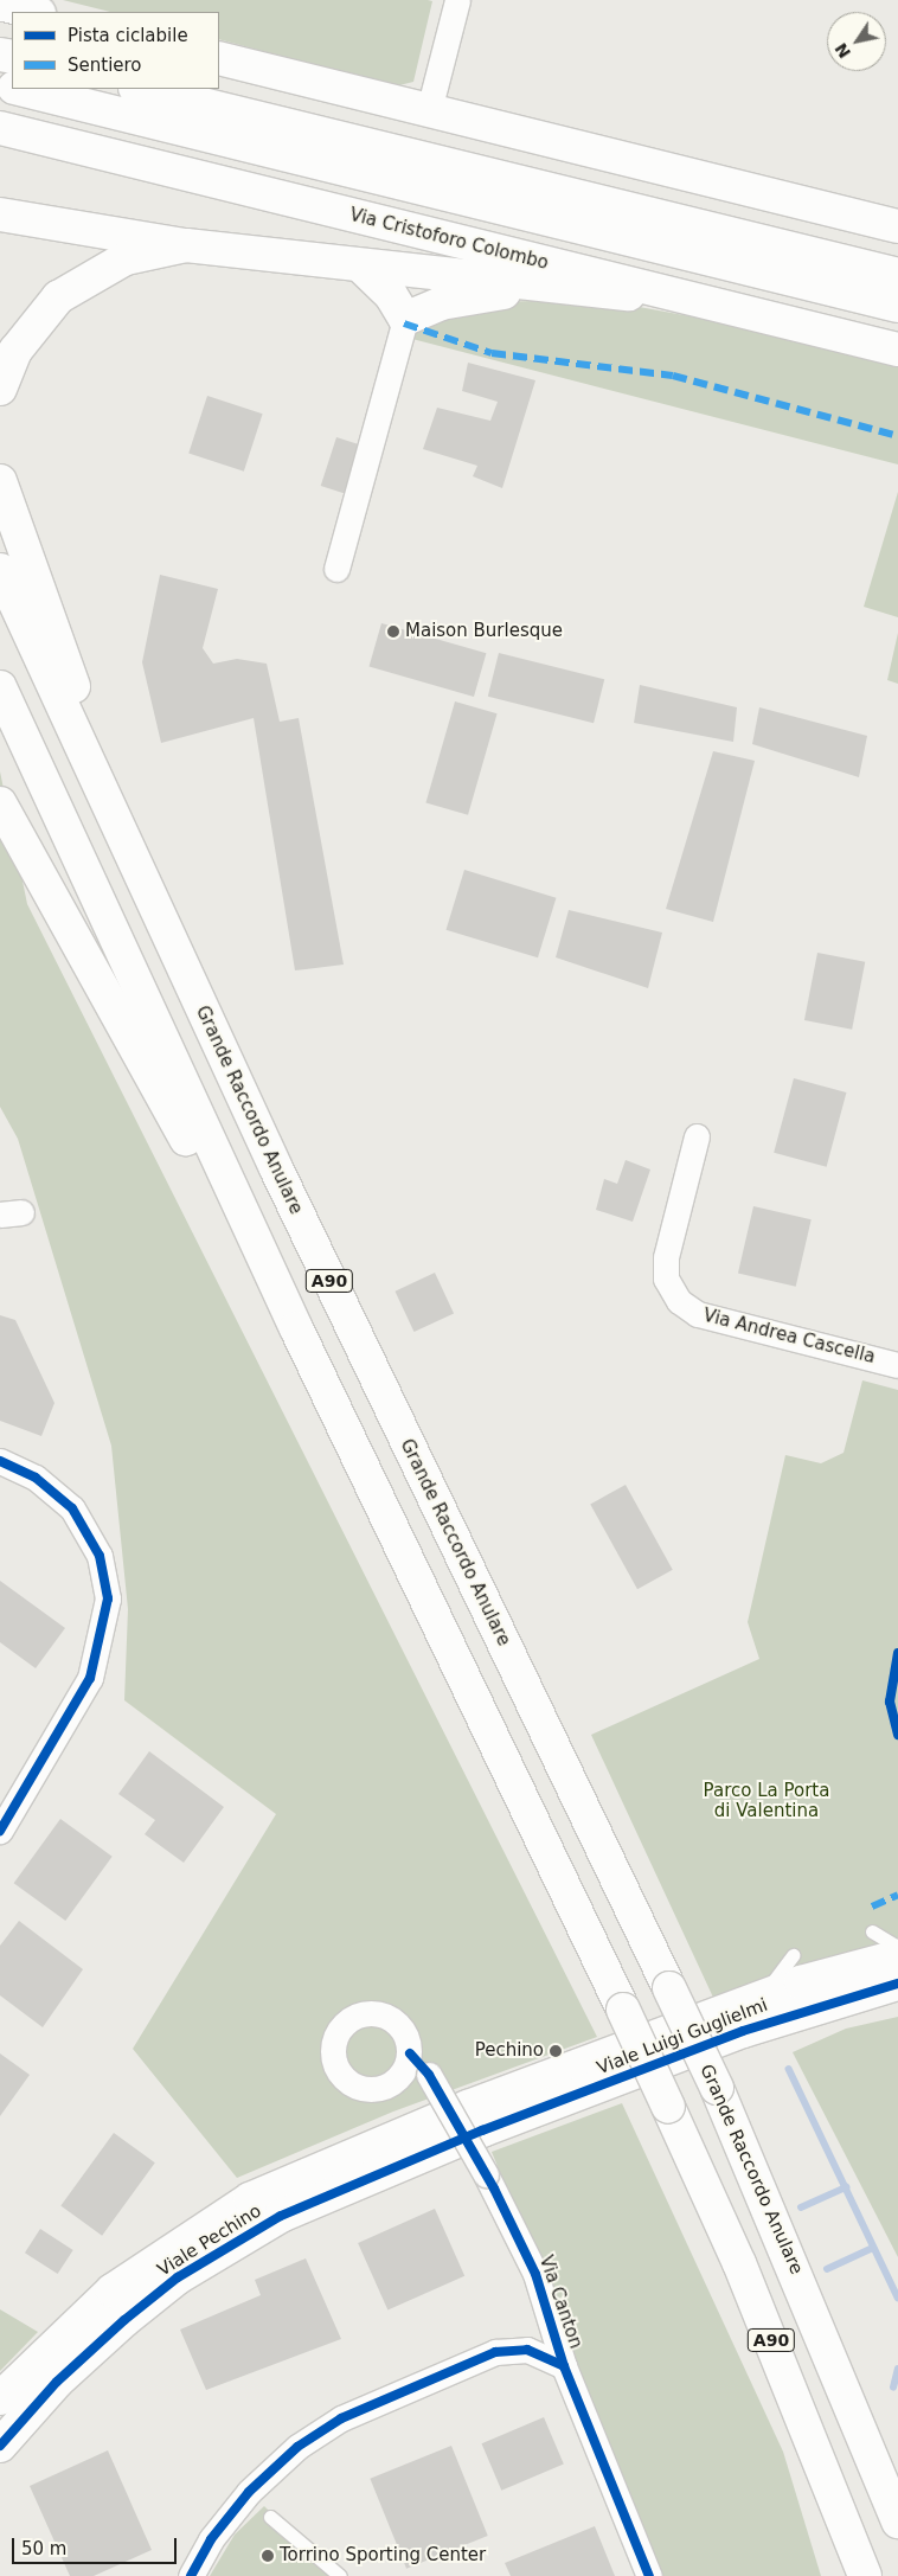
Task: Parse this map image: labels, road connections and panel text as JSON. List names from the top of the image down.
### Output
{
  "streets": {
    "main road": [
      "Via Cristoforo Colombo",
      "Grande Raccordo Anulare",
      "A90",
      "Viale Luigi Guglielmi",
      "Viale Pechino"
    ],
    "street": ["Via Andrea Cascella", "Via Canton"]
  },
  "crossings": [
    ["Viale Luigi Guglielmi", "Viale Pechino"]
  ],
  "parks": ["Parco La Porta di Valentina"],
  "places": ["Maison Burlesque", "Pechino", "Torrino Sporting Center"],
  "legend": ["Pista ciclabile", "Sentiero"],
  "scale_bar": "50 m",
  "north": "bottom left"
}
